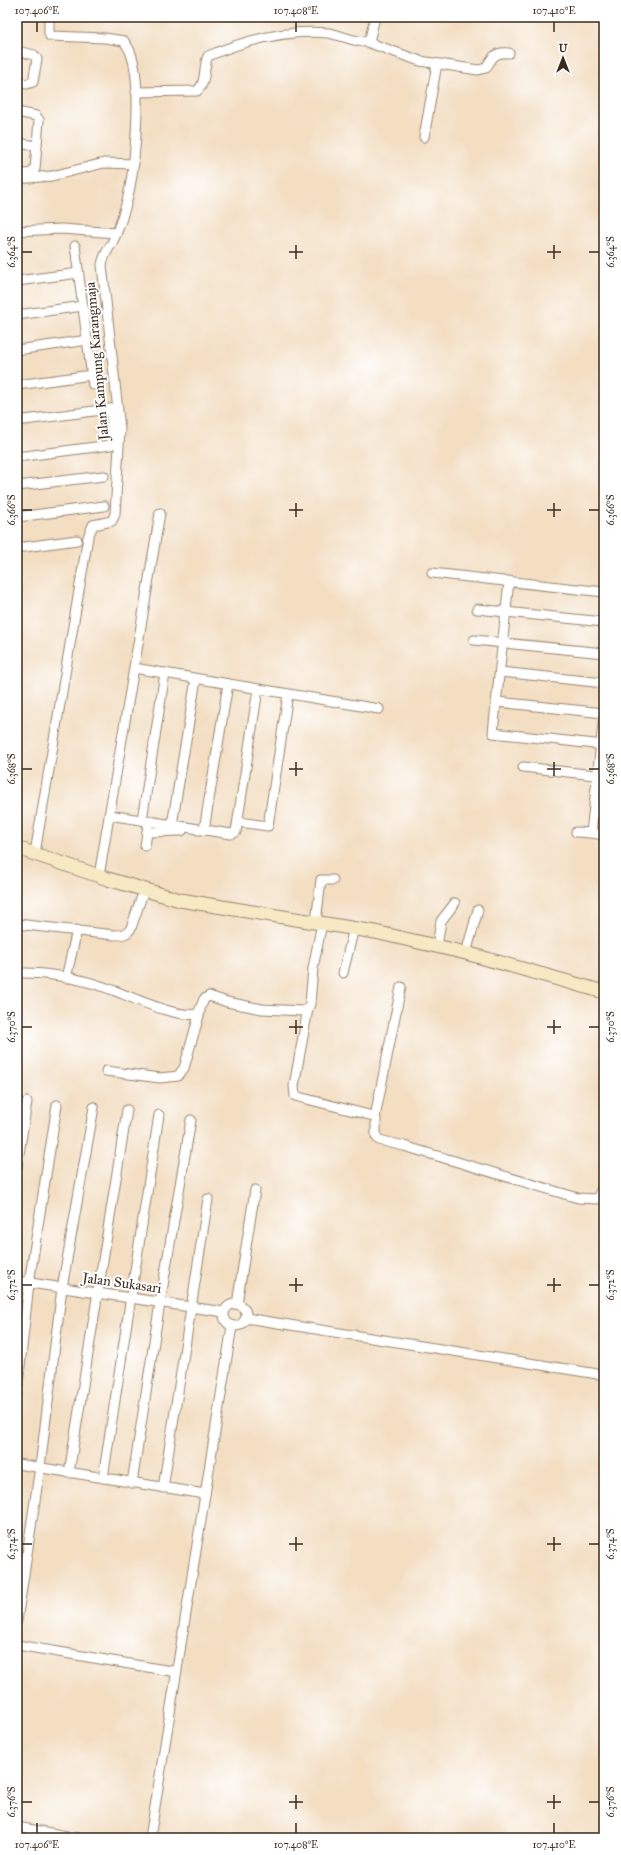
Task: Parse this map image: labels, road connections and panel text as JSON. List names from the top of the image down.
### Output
{
  "streets": {
    "street": ["Jalan Kampung Karangmaja", "Jalan Sukasari"]
  },
  "north": "top",
  "coordinates": [
    "107.406°E",
    "107.408°E",
    "107.410°E",
    "6.364°S",
    "6.366°S",
    "6.368°S",
    "6.370°S",
    "6.372°S",
    "6.374°S",
    "6.376°S"
  ]
}
